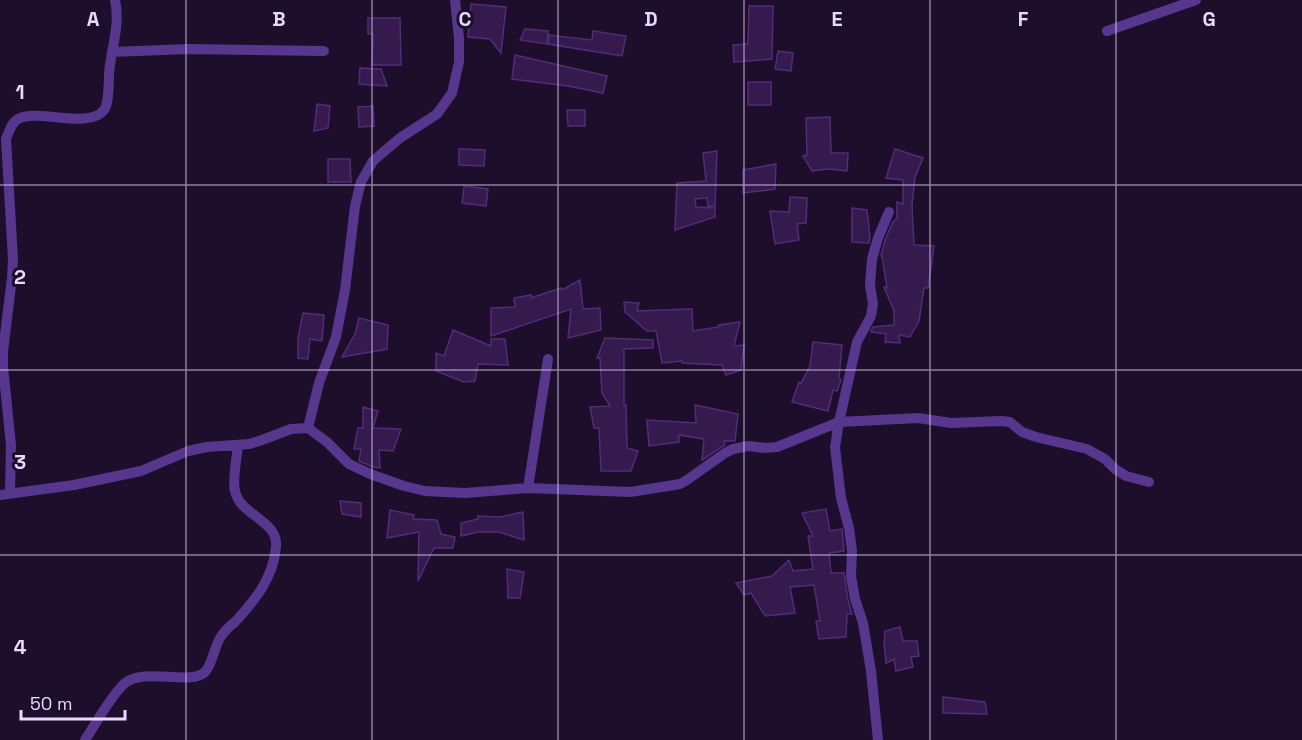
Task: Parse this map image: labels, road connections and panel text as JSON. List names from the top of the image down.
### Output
{
  "scale_bar": "50 m",
  "grid": {
    "columns": [
      "A",
      "B",
      "C",
      "D",
      "E",
      "F",
      "G"
    ],
    "rows": [
      "1",
      "2",
      "3",
      "4"
    ]
  }
}
